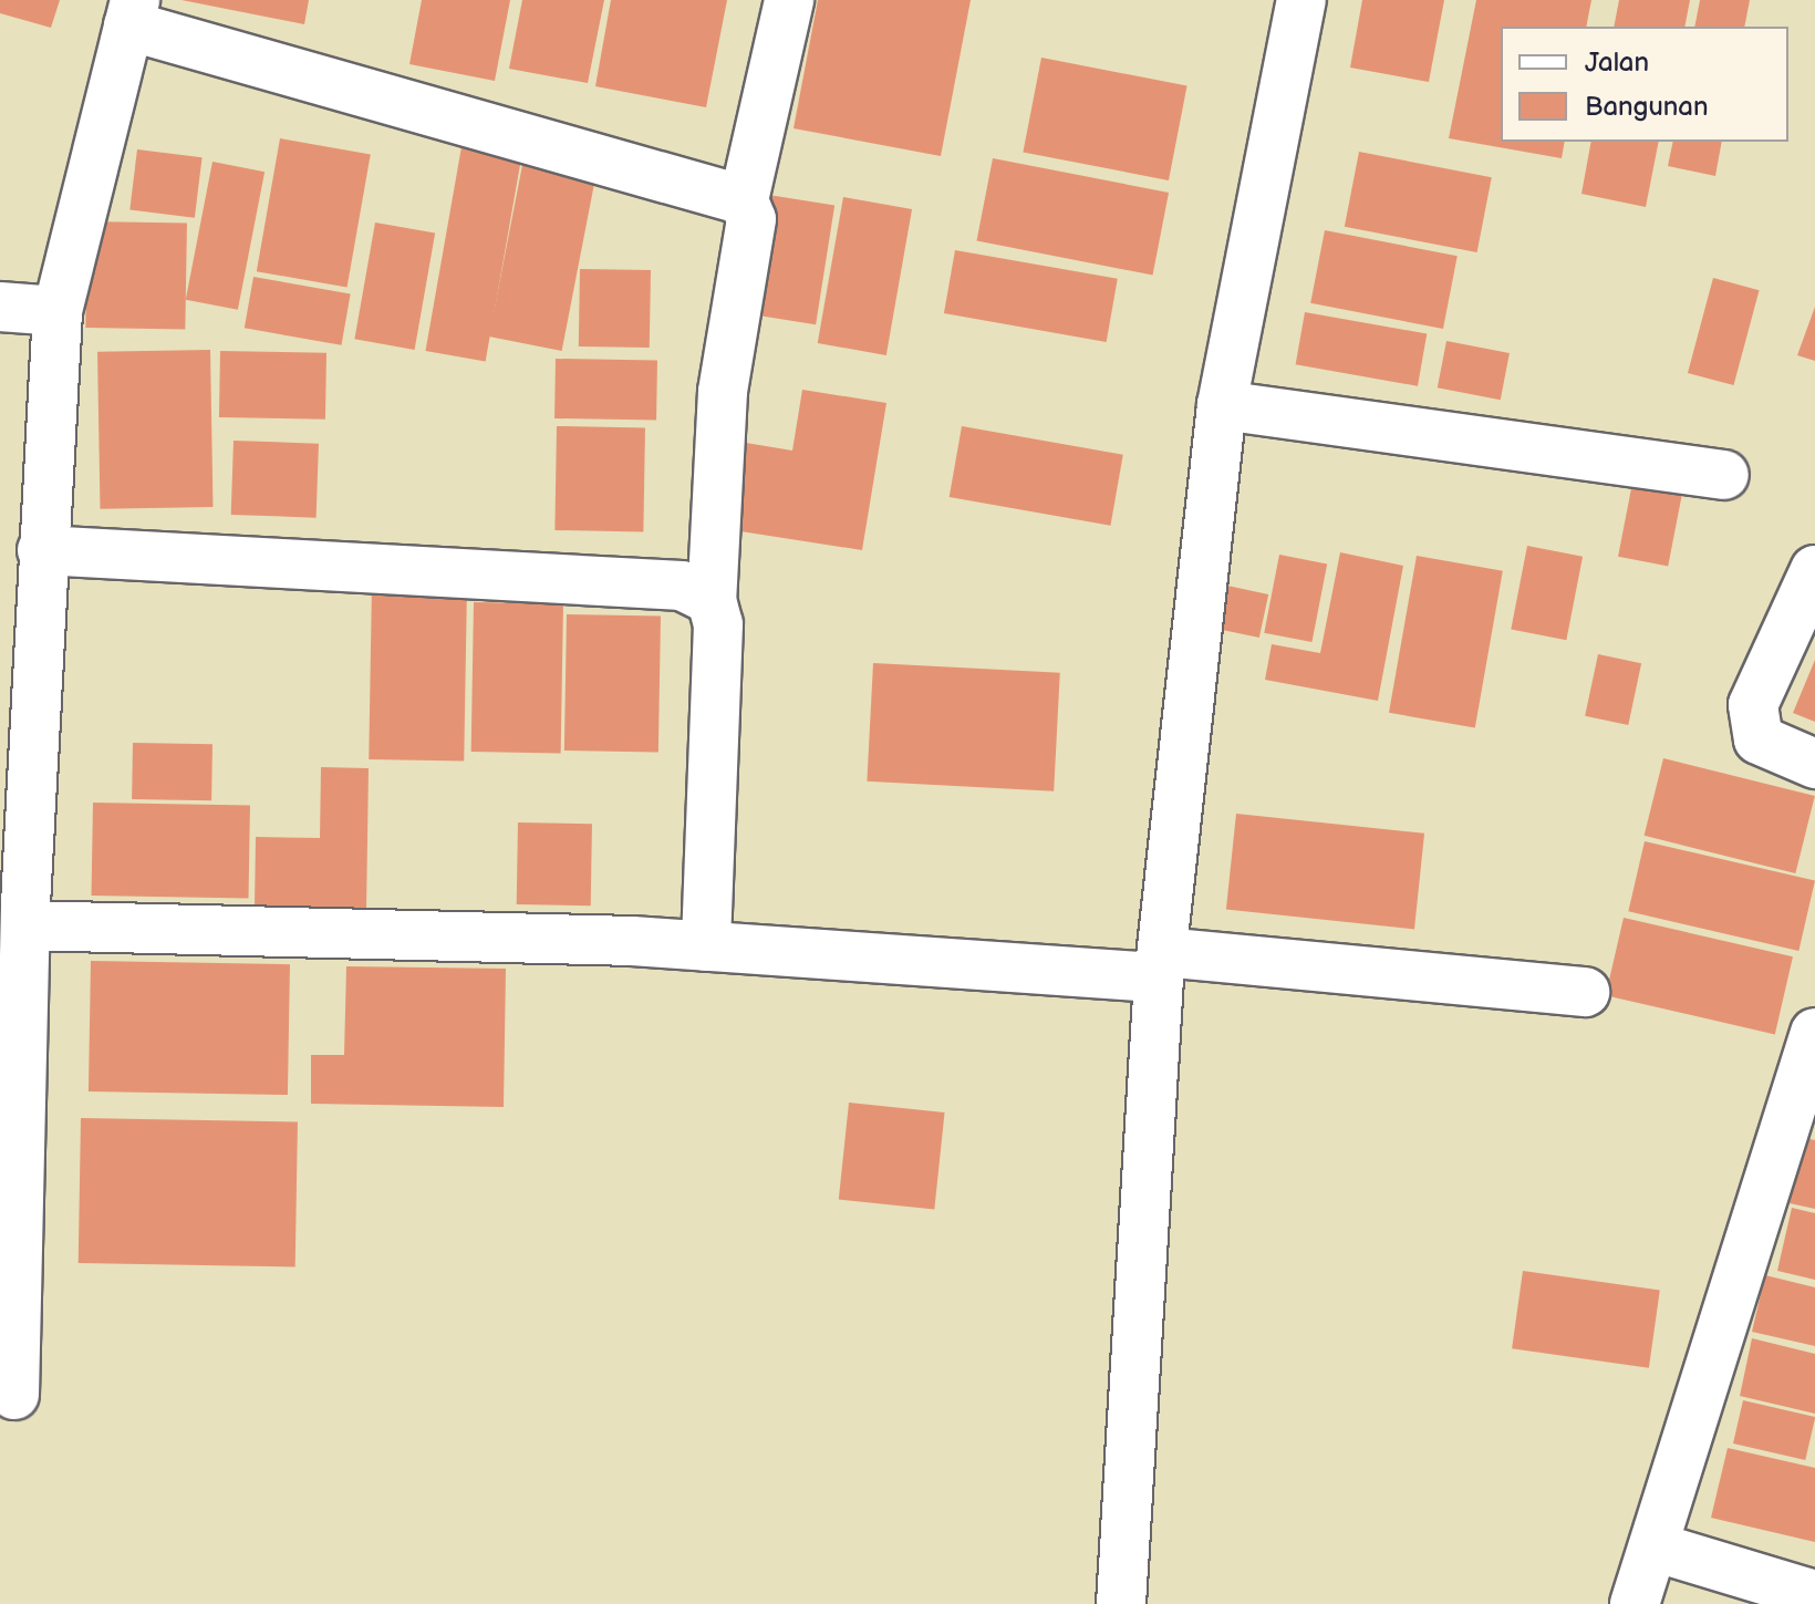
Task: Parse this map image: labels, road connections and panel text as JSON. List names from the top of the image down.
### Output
{
  "legend": ["Jalan", "Bangunan"]
}
